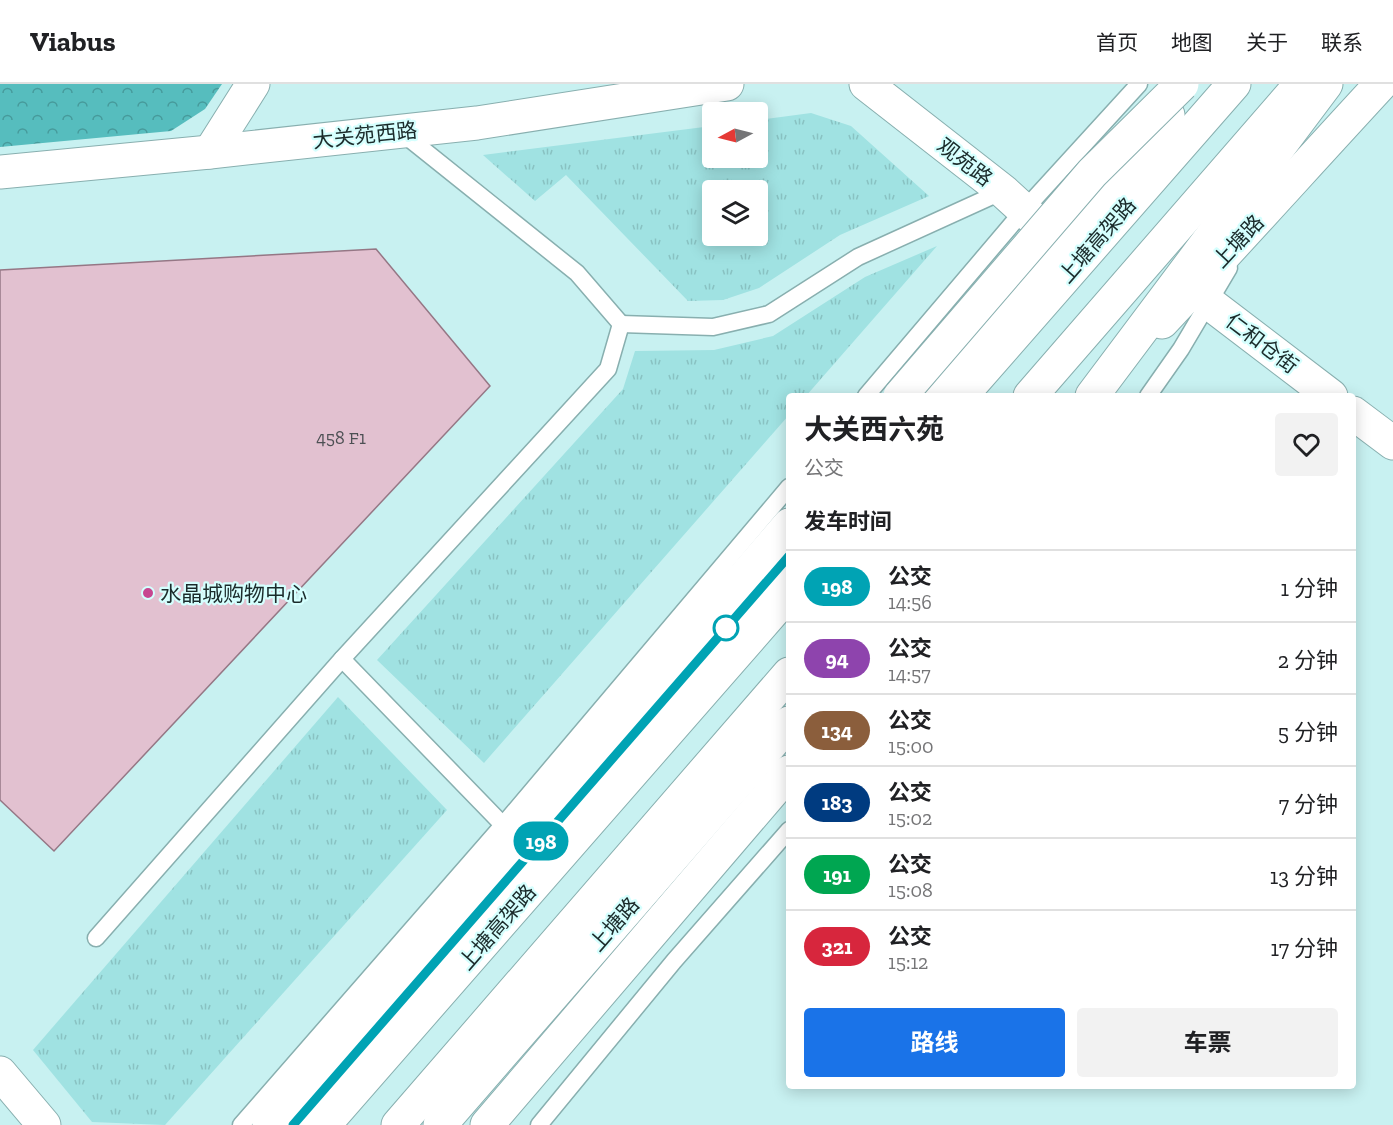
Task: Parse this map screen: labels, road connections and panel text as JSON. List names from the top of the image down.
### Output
{
  "streets": {
    "main road": [
      "大关苑西路",
      "观苑路",
      "上塘高架路",
      "上塘路",
      "仁和仓街"
    ]
  },
  "crossings": [
    ["上塘路", "仁和仓街"]
  ],
  "places": ["水晶城购物中心"],
  "lines": ["bus line 198"],
  "house_numbers": ["458 F1"],
  "north": "left",
  "page": {
    "header": "Viabus",
    "nav": [
      "首页",
      "地图",
      "关于",
      "联系"
    ],
    "on_map": "198",
    "heading": [
      ["大关西六苑", "公交"],
      "发车时间"
    ],
    "list": [
      {
        "mark": "198",
        "name": "公交",
        "note": "14:56",
        "value": "1 分钟"
      },
      {
        "mark": "94",
        "name": "公交",
        "note": "14:57",
        "value": "2 分钟"
      },
      {
        "mark": "134",
        "name": "公交",
        "note": "15:00",
        "value": "5 分钟"
      },
      {
        "mark": "183",
        "name": "公交",
        "note": "15:02",
        "value": "7 分钟"
      },
      {
        "mark": "191",
        "name": "公交",
        "note": "15:08",
        "value": "13 分钟"
      },
      {
        "mark": "321",
        "name": "公交",
        "note": "15:12",
        "value": "17 分钟"
      }
    ],
    "buttons": ["路线", "车票"]
  }
}
